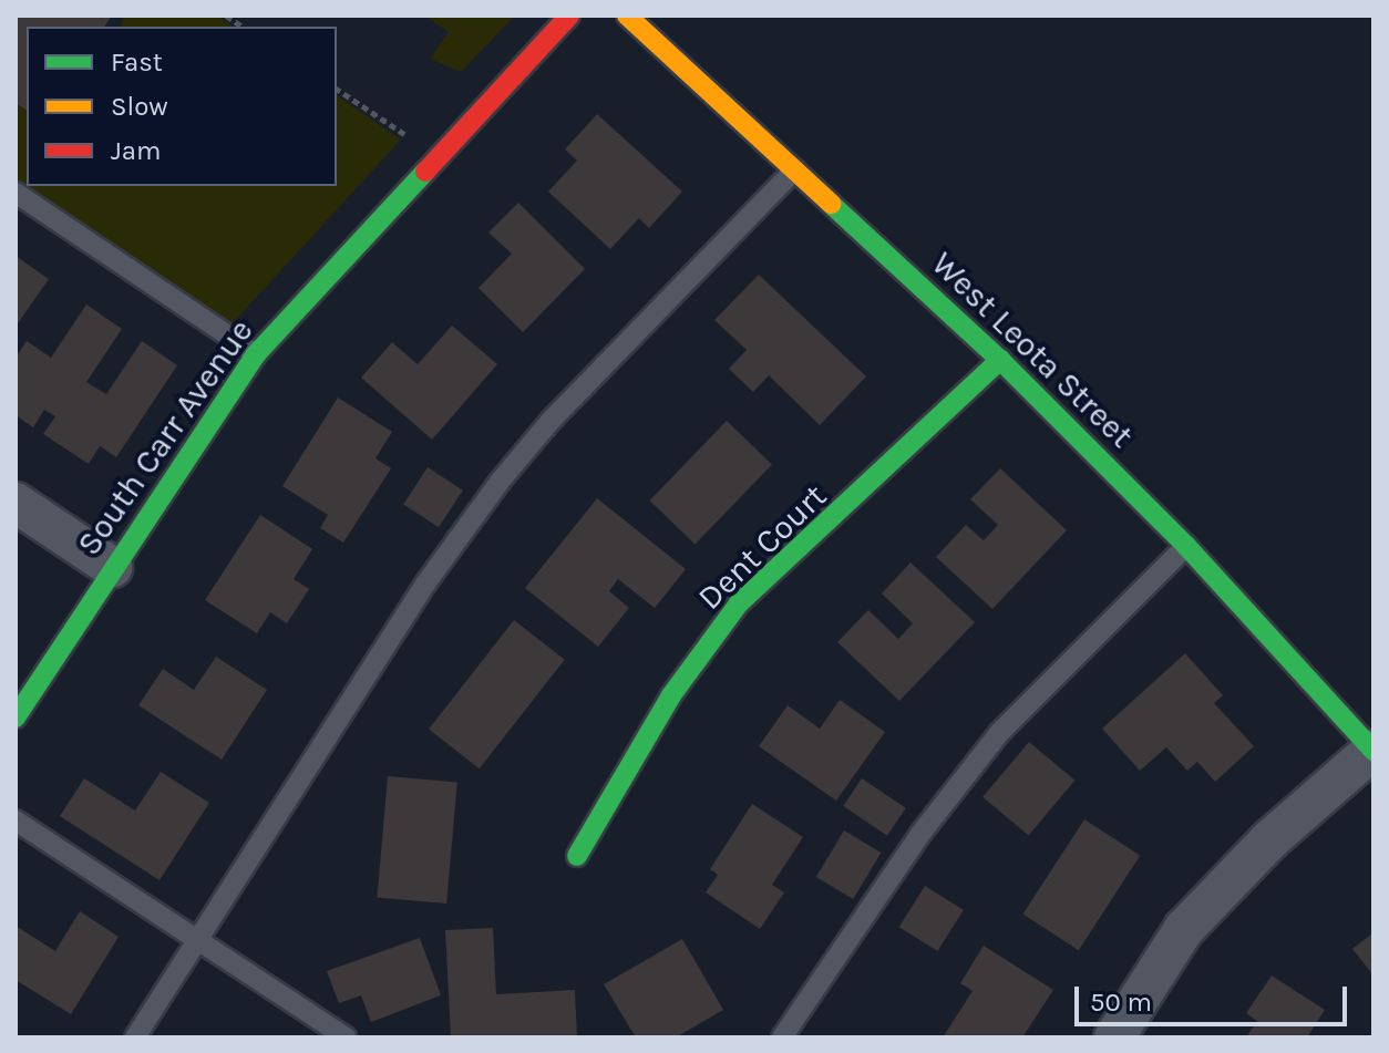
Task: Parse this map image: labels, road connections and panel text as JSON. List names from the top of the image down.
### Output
{
  "streets": {
    "street": ["West Leota Street", "South Carr Avenue", "Dent Court"]
  },
  "crossings": [
    ["West Leota Street", "Dent Court"]
  ],
  "legend": ["Fast", "Slow", "Jam"],
  "scale_bar": "50 m"
}
